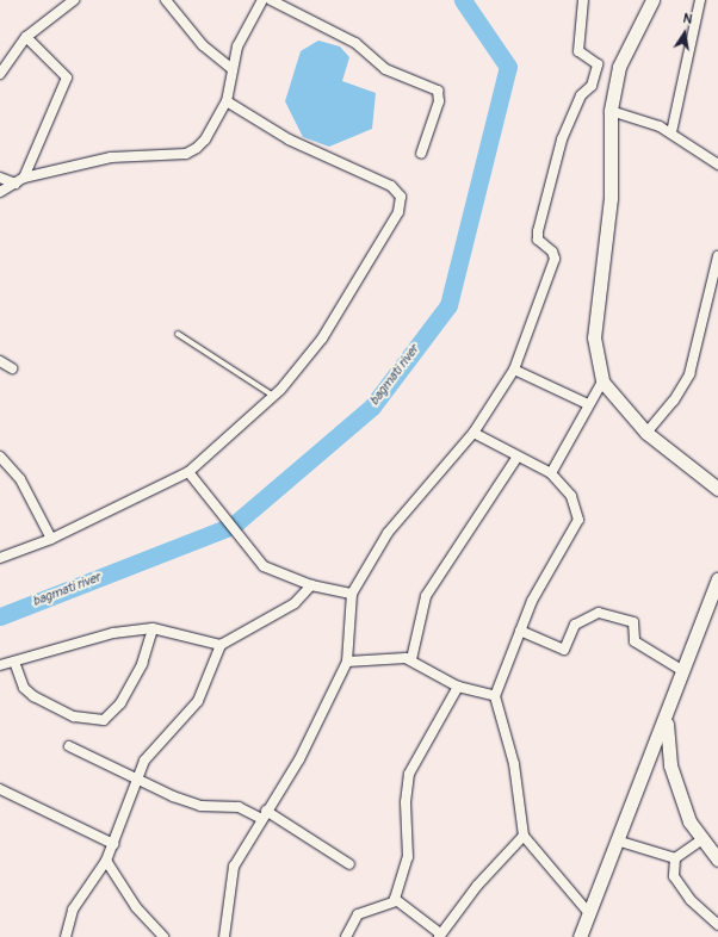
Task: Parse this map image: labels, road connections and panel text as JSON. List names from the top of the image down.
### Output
{
  "water": ["bagmati river"],
  "north": "top"
}
